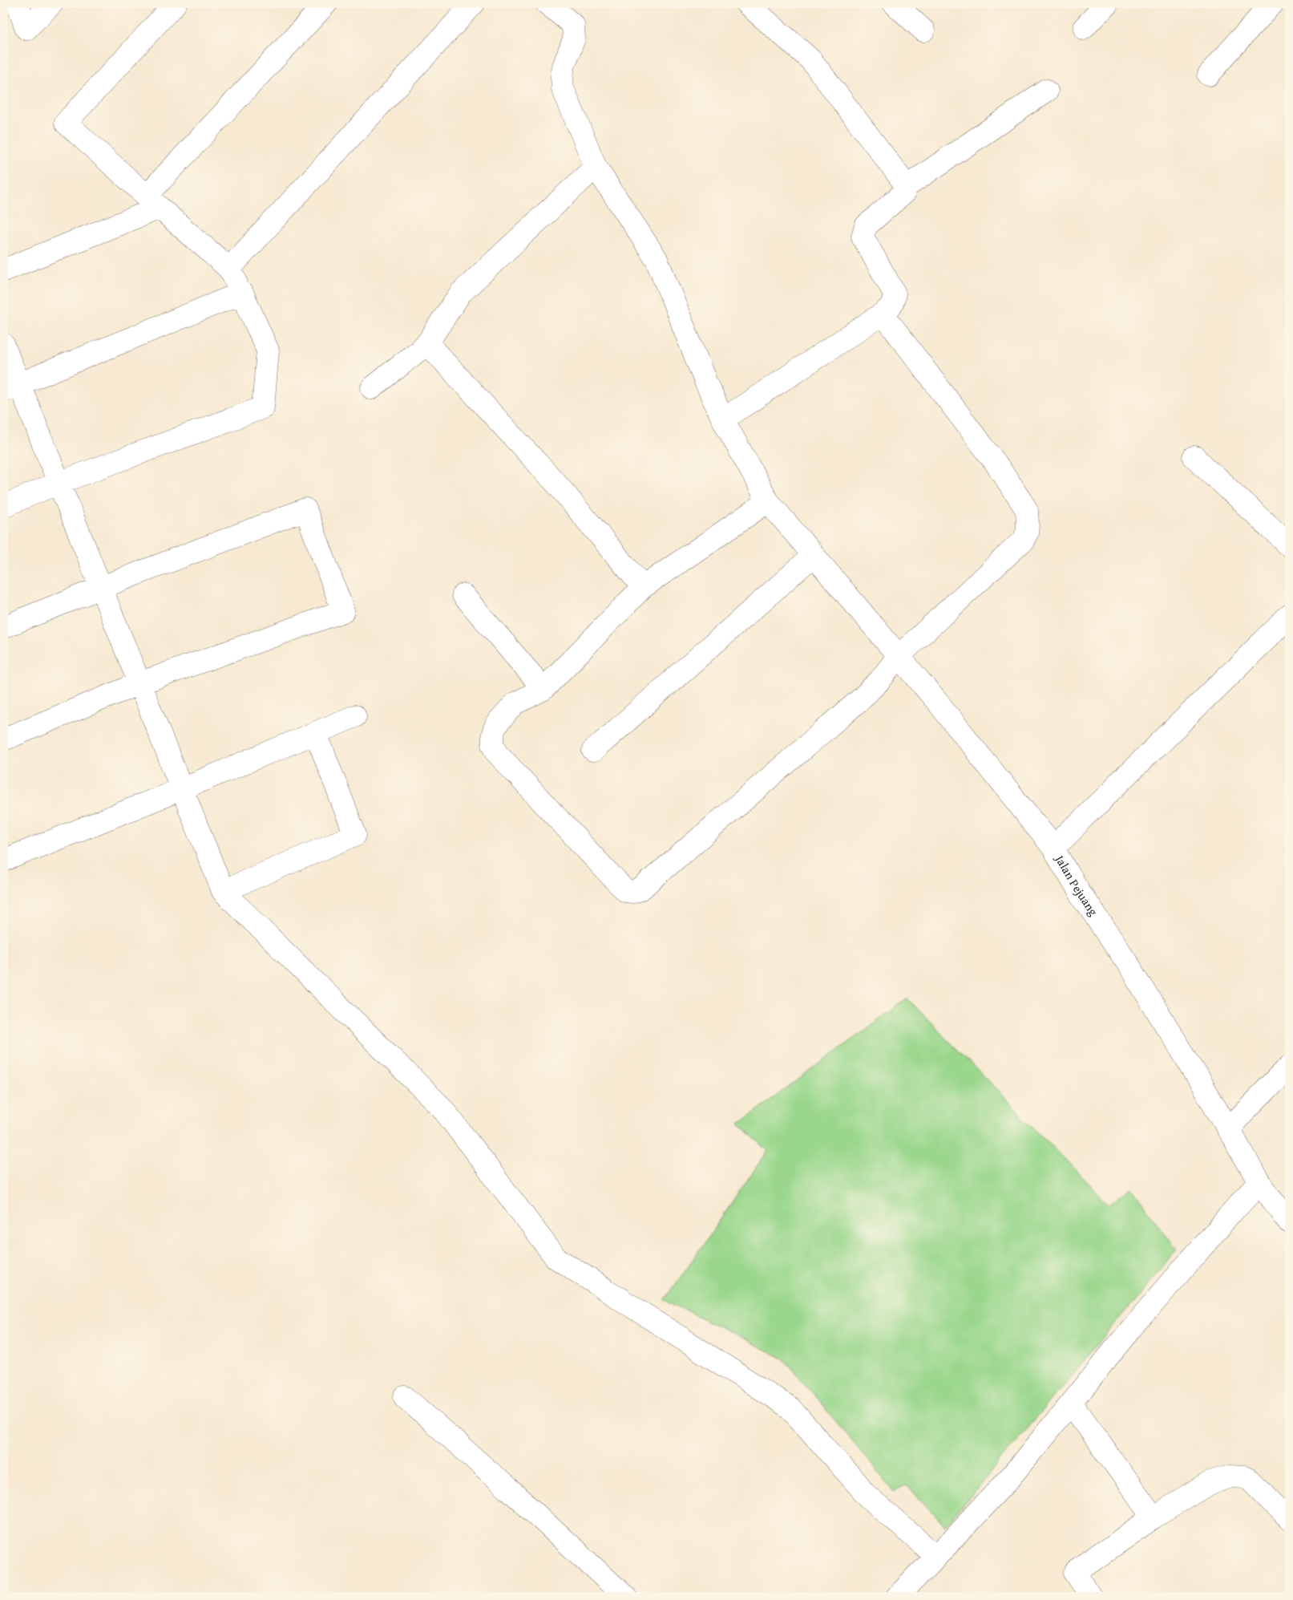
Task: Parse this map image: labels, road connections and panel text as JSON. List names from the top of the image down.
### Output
{
  "streets": {
    "street": ["Jalan Pejuang"]
  }
}
